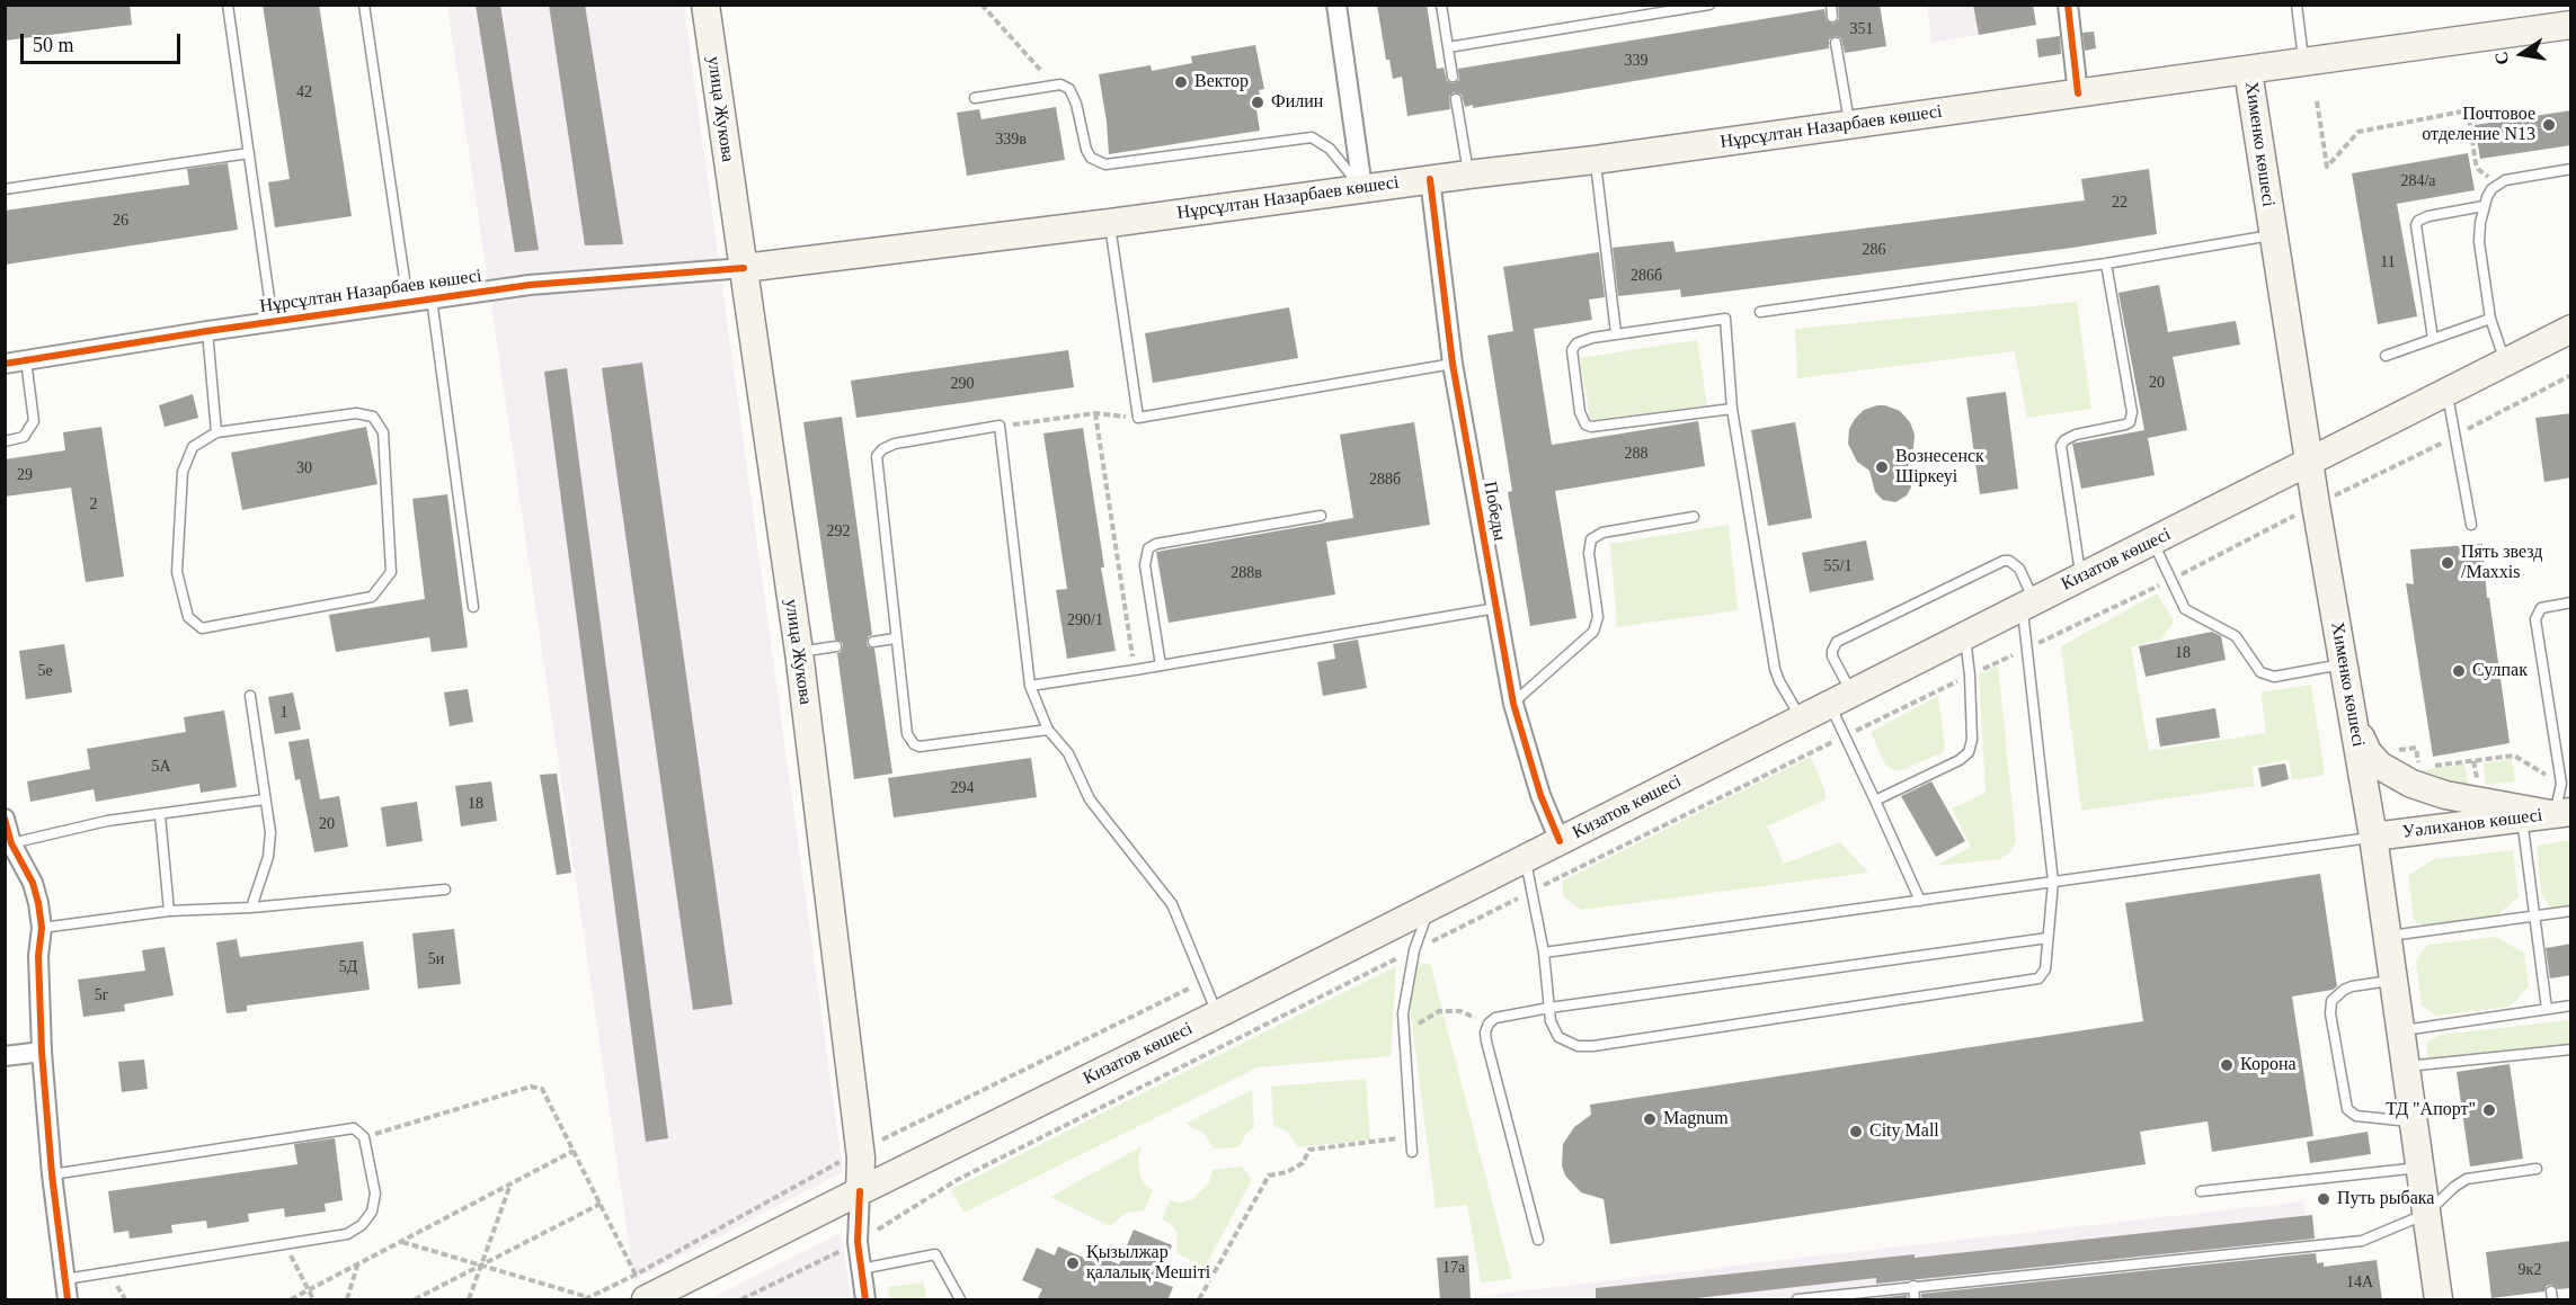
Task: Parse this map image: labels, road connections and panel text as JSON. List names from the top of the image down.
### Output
{
  "streets": {
    "main road": [
      "улица Жукова",
      "Нұрсұлтан Назарбаев көшесі",
      "Хименко көшесі",
      "Кизатов көшесі",
      "Уәлиханов көшесі"
    ],
    "street": ["Победы"]
  },
  "crossings": [
    ["улица Жукова", "Нұрсұлтан Назарбаев көшесі"],
    ["улица Жукова", "Кизатов көшесі"],
    ["Нұрсұлтан Назарбаев көшесі", "Хименко көшесі"],
    ["Нұрсұлтан Назарбаев көшесі", "Победы"],
    ["Хименко көшесі", "Кизатов көшесі"],
    ["Хименко көшесі", "Уәлиханов көшесі"],
    ["Победы", "Кизатов көшесі"]
  ],
  "places": [
    "Вектор",
    "Филин",
    "Почтовое отделение N13",
    "Вознесенск Шіркеуі",
    "Пять звезд /Maxxis",
    "Сулпак",
    "Корона",
    "ТД \"Апорт\"",
    "Magnum",
    "City Mall",
    "Путь рыбака",
    "Қызылжар қалалық Мешіті"
  ],
  "house_numbers": [
    "351",
    "339",
    "42",
    "339в",
    "284/а",
    "22",
    "26",
    "286",
    "11",
    "286б",
    "20",
    "290",
    "288",
    "30",
    "29",
    "288б",
    "2",
    "292",
    "55/1",
    "288в",
    "290/1",
    "18",
    "5е",
    "1",
    "5А",
    "294",
    "18",
    "20",
    "5и",
    "5Д",
    "5г",
    "17а",
    "9к2",
    "14А"
  ],
  "scale_bar": "50 m",
  "north": "left"
}
